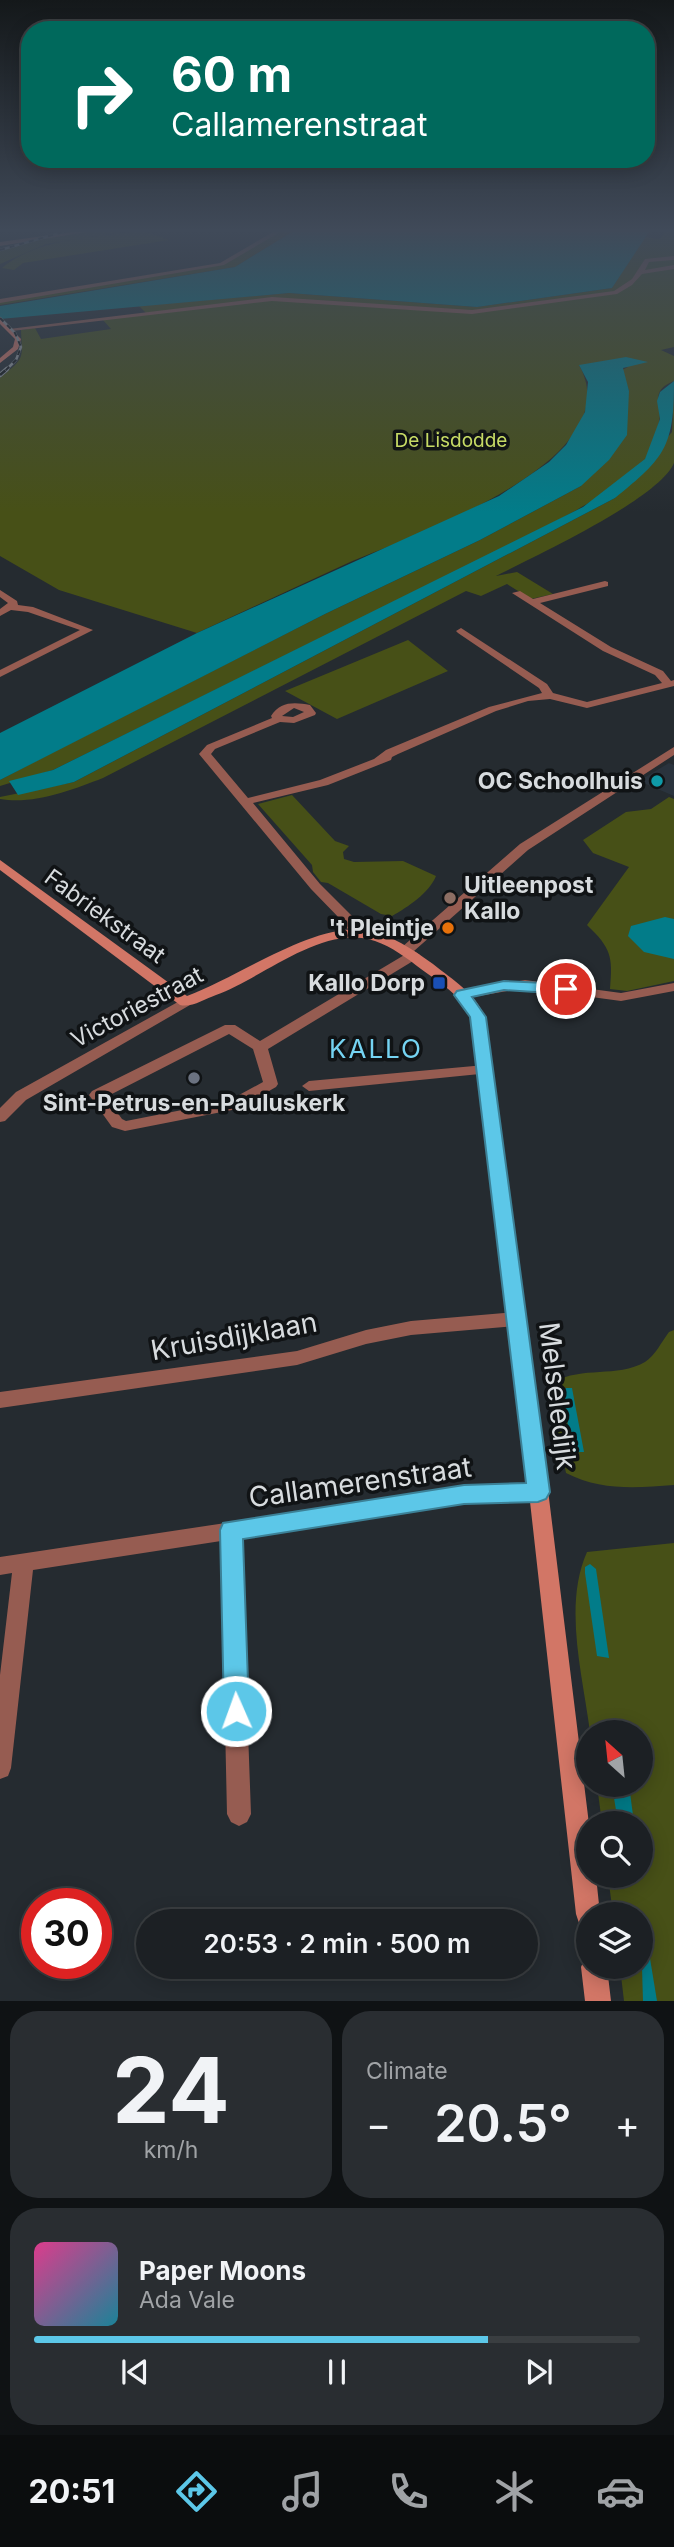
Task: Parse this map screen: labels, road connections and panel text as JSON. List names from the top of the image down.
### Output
{
  "streets": {
    "main road": ["Fabriekstraat", "Victoriestraat", "Melseledijk"],
    "street": ["Kruisdijklaan", "Callamerenstraat"]
  },
  "crossings": [
    ["Fabriekstraat", "Victoriestraat"],
    ["Victoriestraat", "Melseledijk"],
    ["Kruisdijklaan", "Melseledijk"],
    ["Melseledijk", "Callamerenstraat"]
  ],
  "districts": ["KALLO"],
  "parks": ["De Lisdodde"],
  "places": {
    "other": [
      "OC Schoolhuis",
      "Uitleenpost Kallo",
      "'t Pleintje",
      "Sint-Petrus-en-Pauluskerk"
    ],
    "transit": ["Kallo Dorp"]
  },
  "north": "top left",
  "page": {
    "turn": ["60 m", "Callamerenstraat"],
    "limit": "30",
    "trip": "20:53 · 2 min · 500 m",
    "tile": [
      ["24", "km/h"],
      "Climate"
    ],
    "heat": ["−", "20.5°", "+"],
    "song": ["Paper Moons", "Ada Vale"],
    "tabs": "20:51"
  }
}
